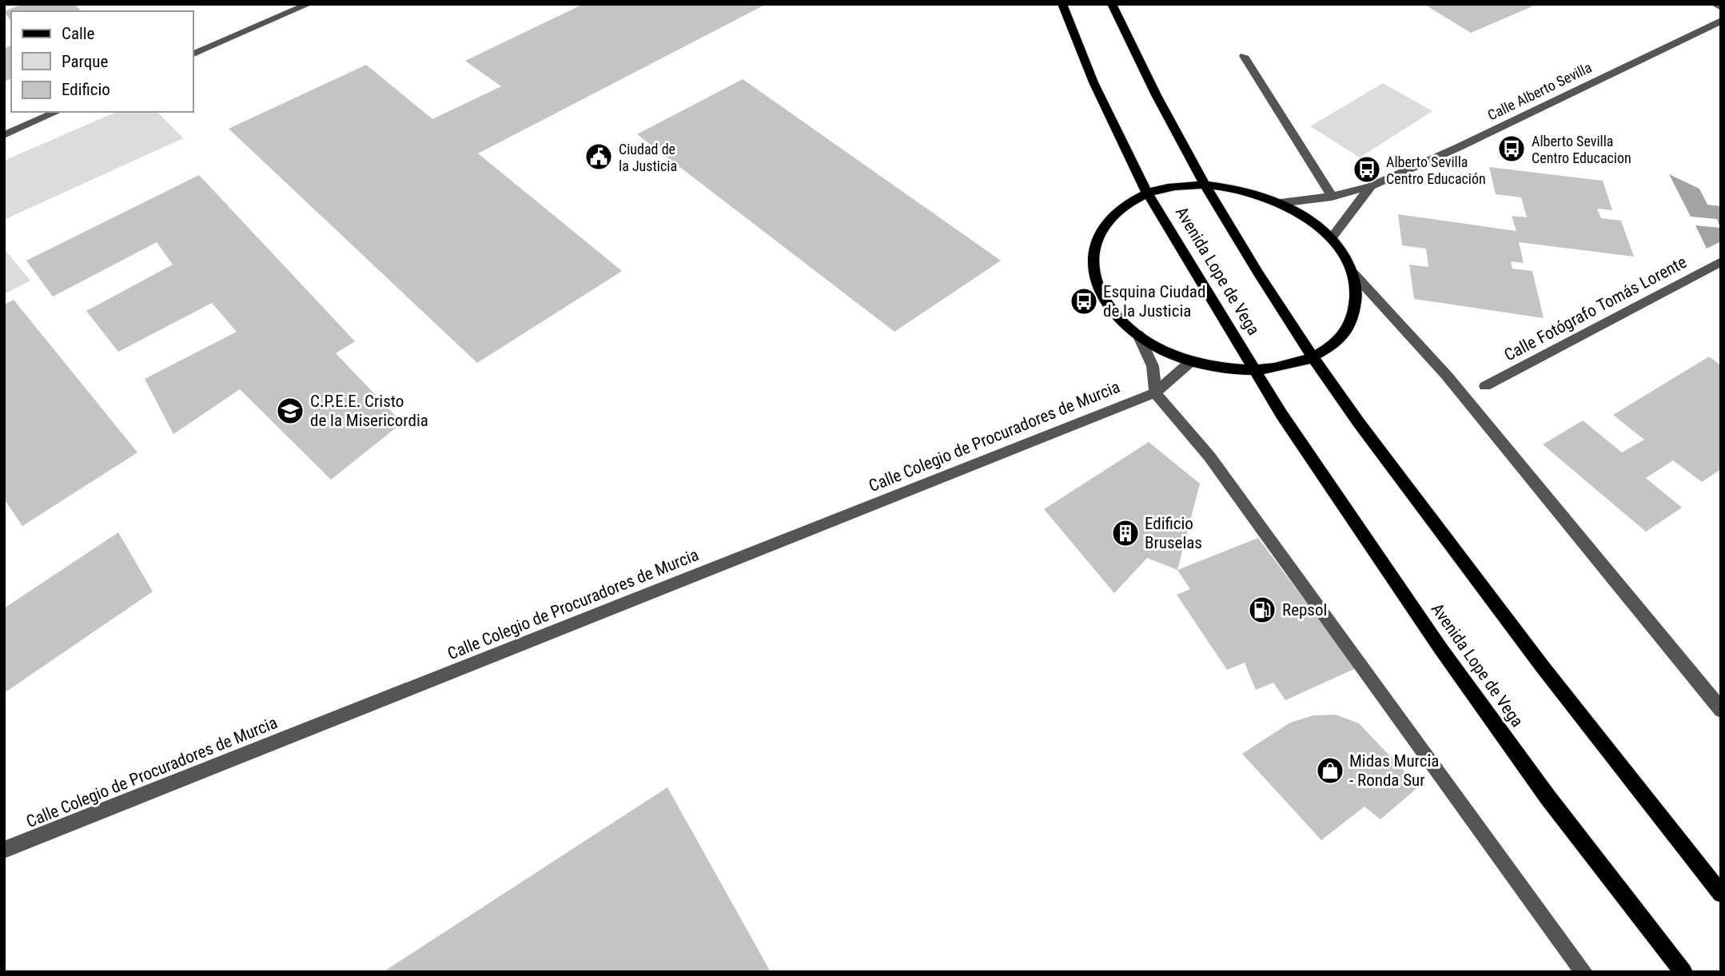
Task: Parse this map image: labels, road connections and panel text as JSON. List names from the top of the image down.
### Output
{
  "streets": {
    "main road": ["Avenida Lope de Vega"],
    "street": ["Calle Alberto Sevilla", "Calle Fotógrafo Tomás Lorente", "Calle Colegio de Procuradores de Murcia"]
  },
  "crossings": [
    ["Calle Alberto Sevilla", "Avenida Lope de Vega"],
    ["Avenida Lope de Vega", "Calle Colegio de Procuradores de Murcia"]
  ],
  "places": {
    "bus stop": ["Alberto Sevilla Centro Educacion", "Alberto Sevilla Centro Educación", "Esquina Ciudad de la Justicia"],
    "public building": ["Ciudad de la Justicia"],
    "school or university": ["C.P.E.E. Cristo de la Misericordia"],
    "building": ["Edificio Bruselas"],
    "fuel station": ["Repsol"],
    "shop": ["Midas Murcia - Ronda Sur"]
  },
  "legend": ["Calle", "Parque", "Edificio"]
}
